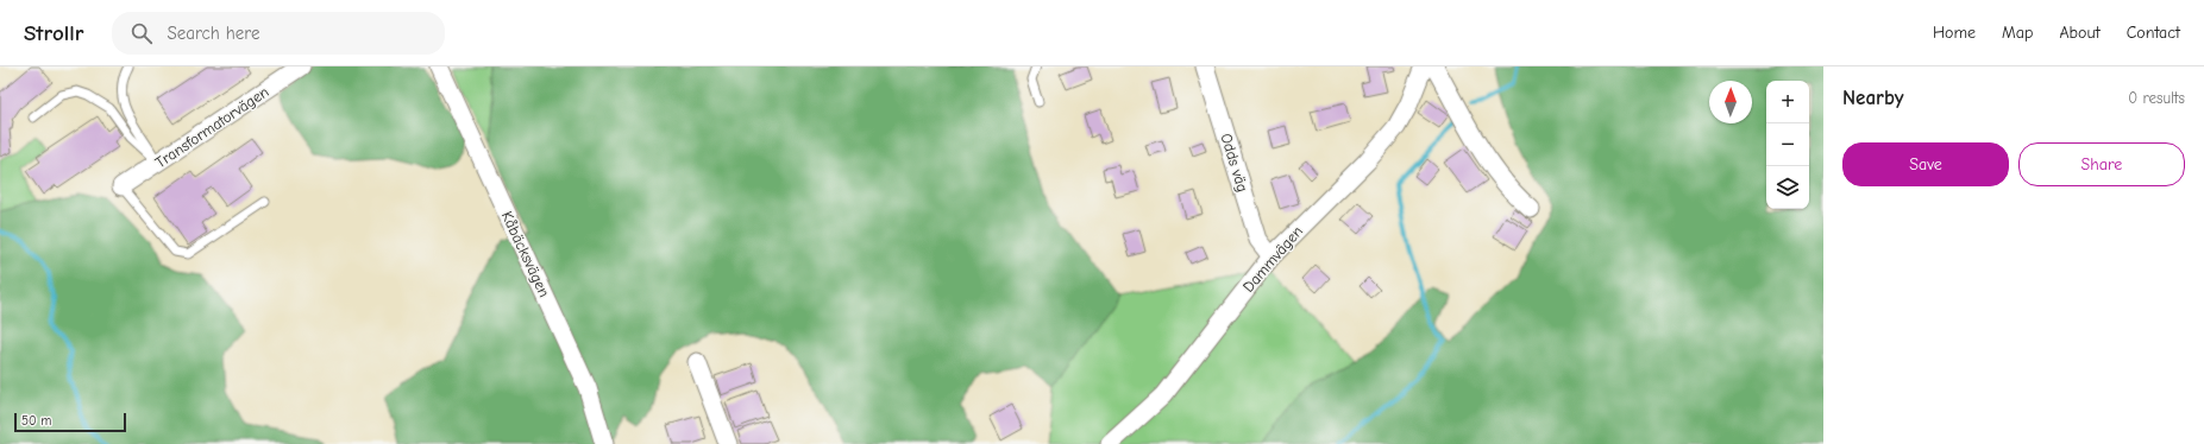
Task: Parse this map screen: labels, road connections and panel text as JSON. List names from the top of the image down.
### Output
{
  "streets": {
    "street": [
      "Transformatorvägen",
      "Odds väg",
      "Kåbäcksvägen",
      "Dammvägen"
    ]
  },
  "crossings": [
    ["Odds väg", "Dammvägen"]
  ],
  "scale_bar": "50 m",
  "north": "top",
  "page": {
    "header": "Strollr",
    "search": "Search here",
    "nav": [
      "Home",
      "Map",
      "About",
      "Contact"
    ],
    "heading": ["Nearby", "0 results"],
    "map_buttons": ["+", "−"],
    "buttons": ["Save", "Share"],
    "scale": "50 m"
  }
}
